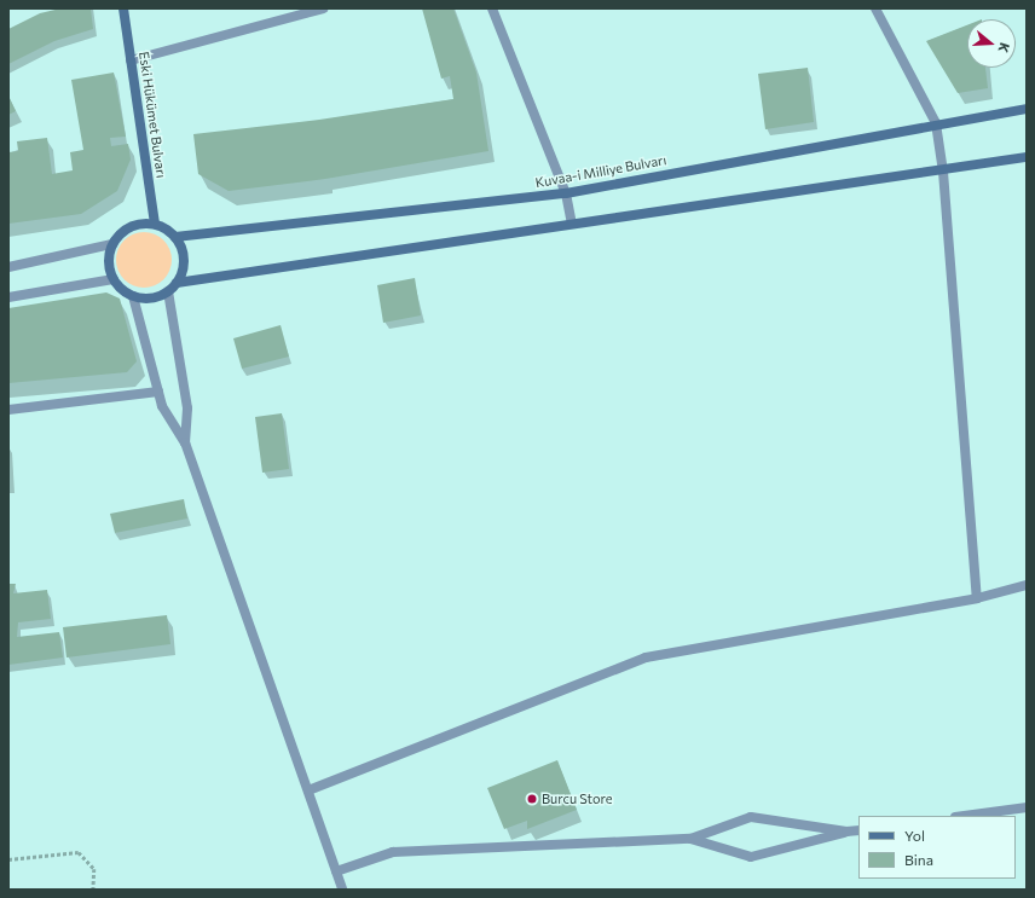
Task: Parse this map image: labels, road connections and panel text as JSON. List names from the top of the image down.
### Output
{
  "streets": {
    "main road": ["Eski Hükümet Bulvarı", "Kuvaa-i Milliye Bulvarı"]
  },
  "crossings": [
    ["Eski Hükümet Bulvarı", "Kuvaa-i Milliye Bulvarı"]
  ],
  "places": ["Burcu Store"],
  "legend": ["Yol", "Bina"],
  "north": "right"
}
